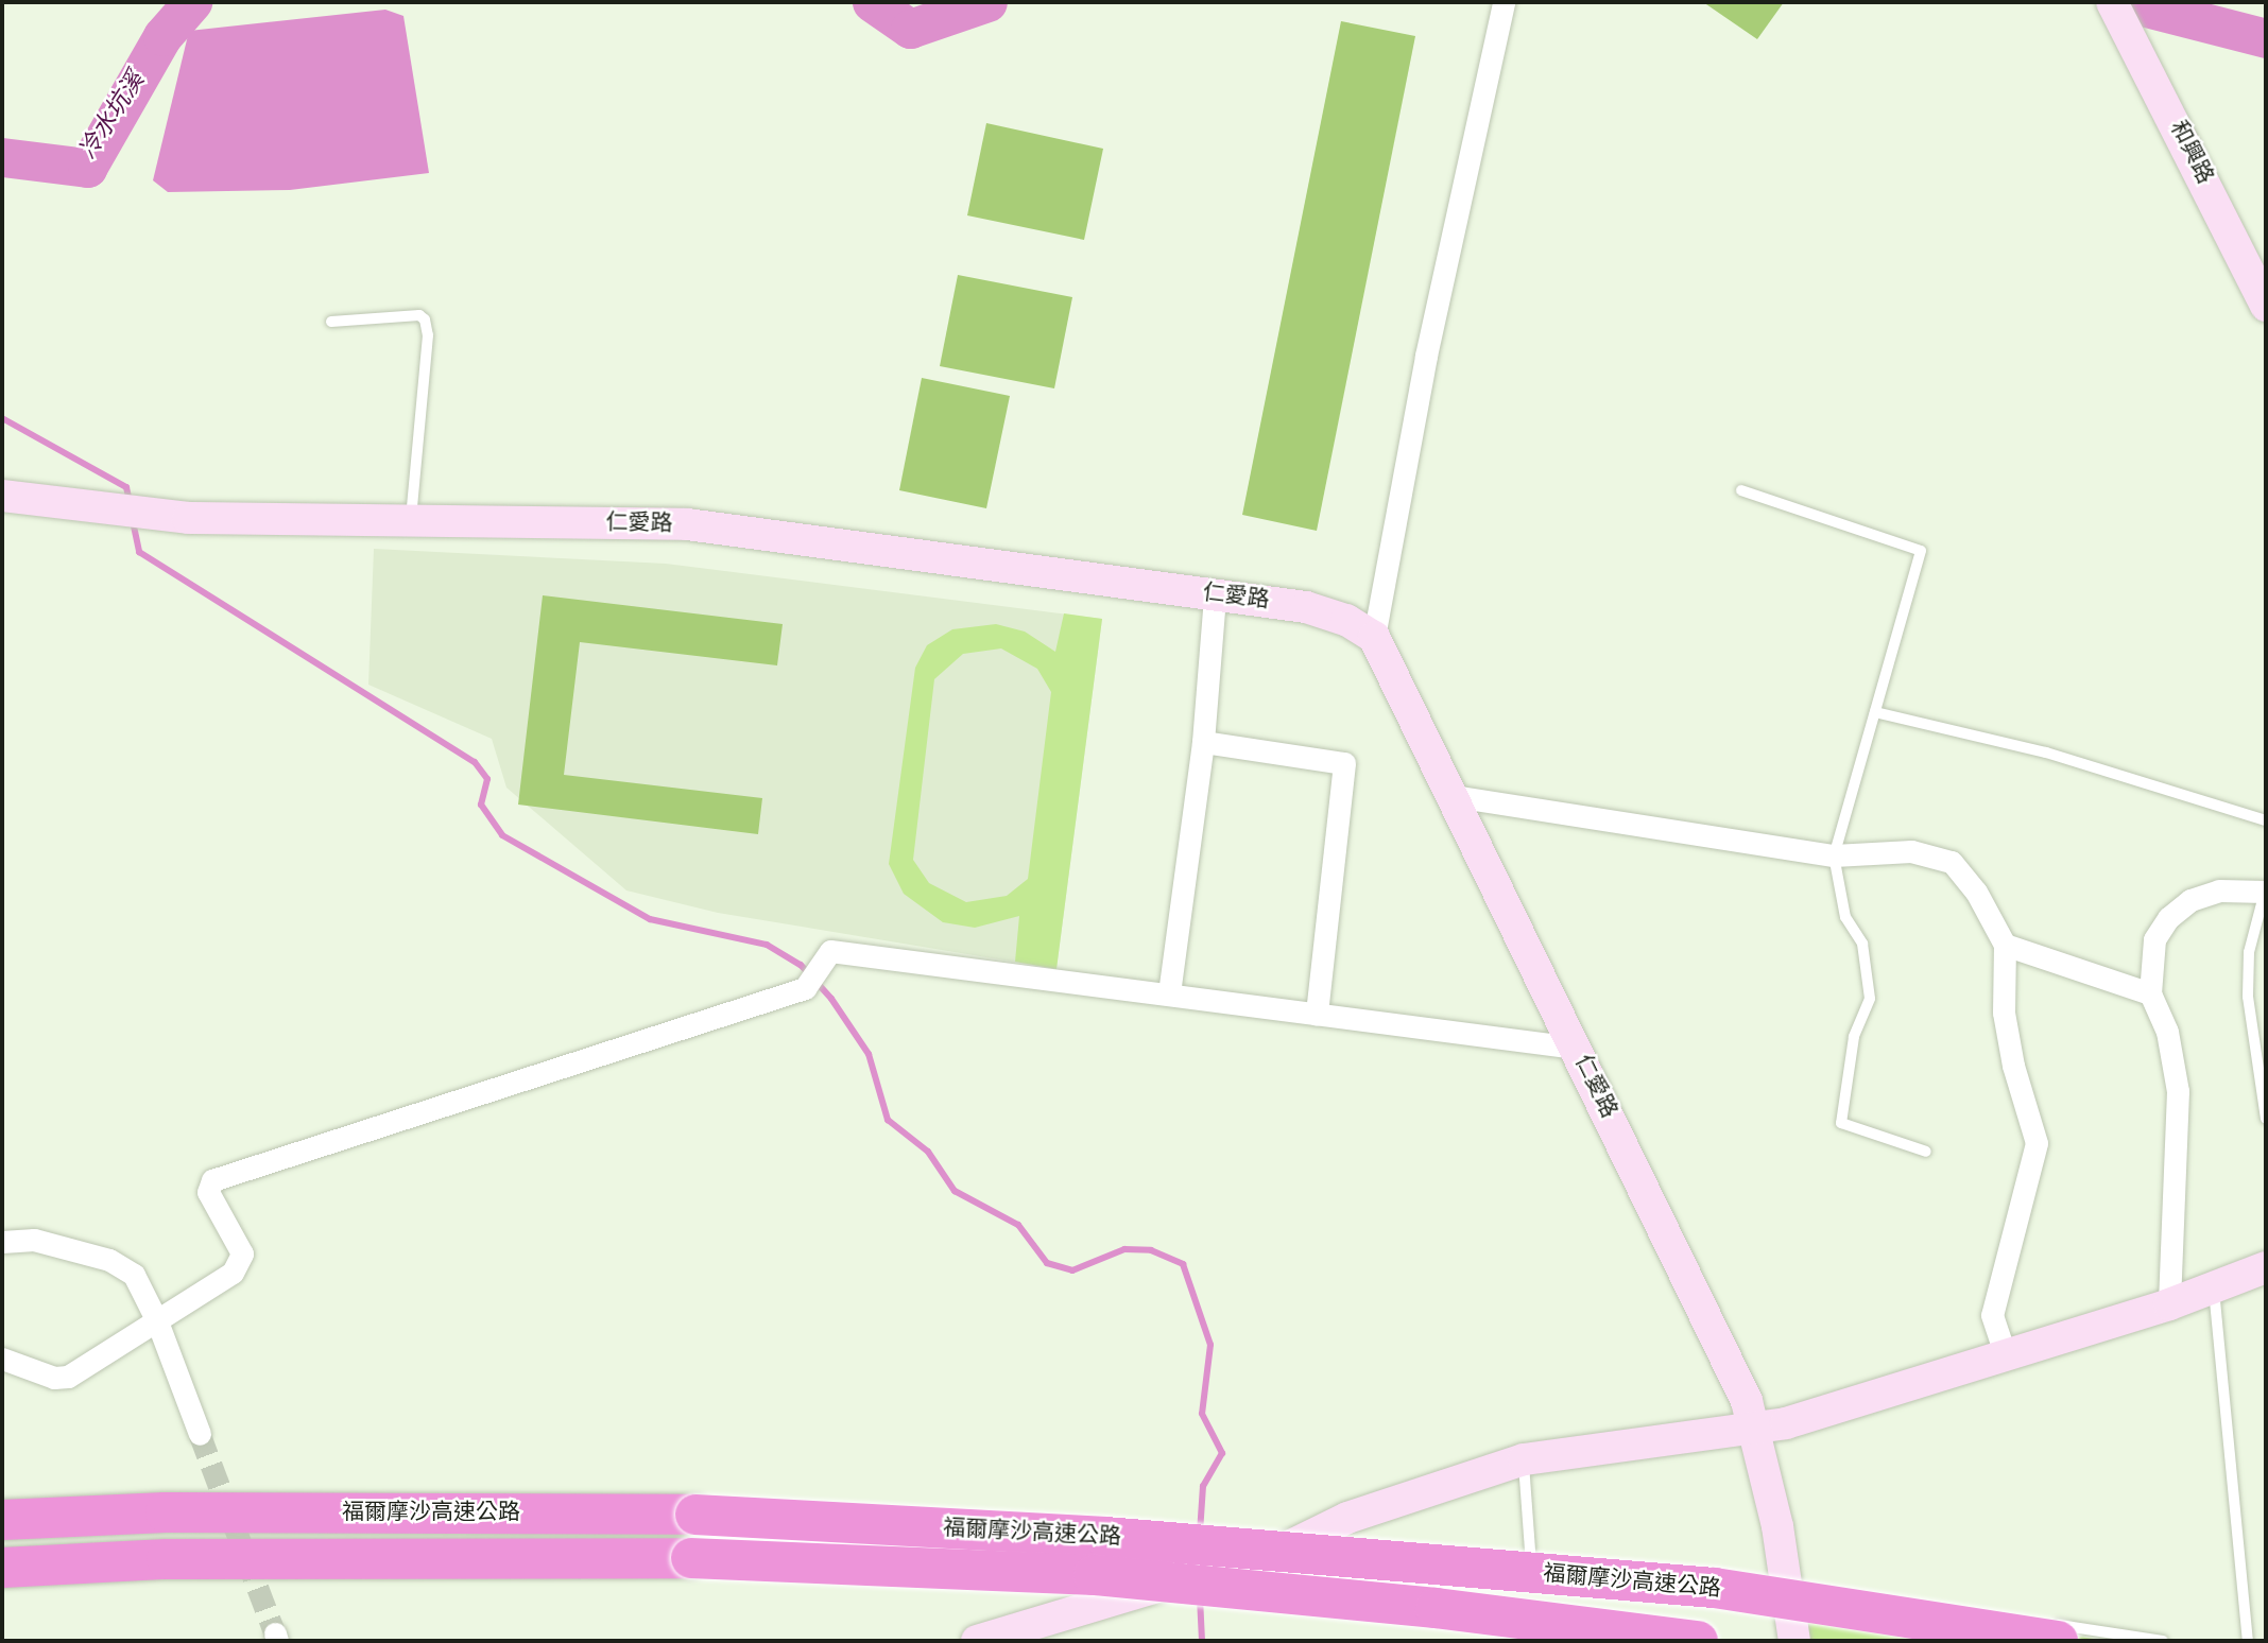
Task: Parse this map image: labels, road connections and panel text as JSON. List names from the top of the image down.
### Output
{
  "streets": {
    "highway": ["福爾摩沙高速公路"],
    "street": ["和興路", "仁愛路"]
  },
  "water": ["冷水坑溪"]
}
